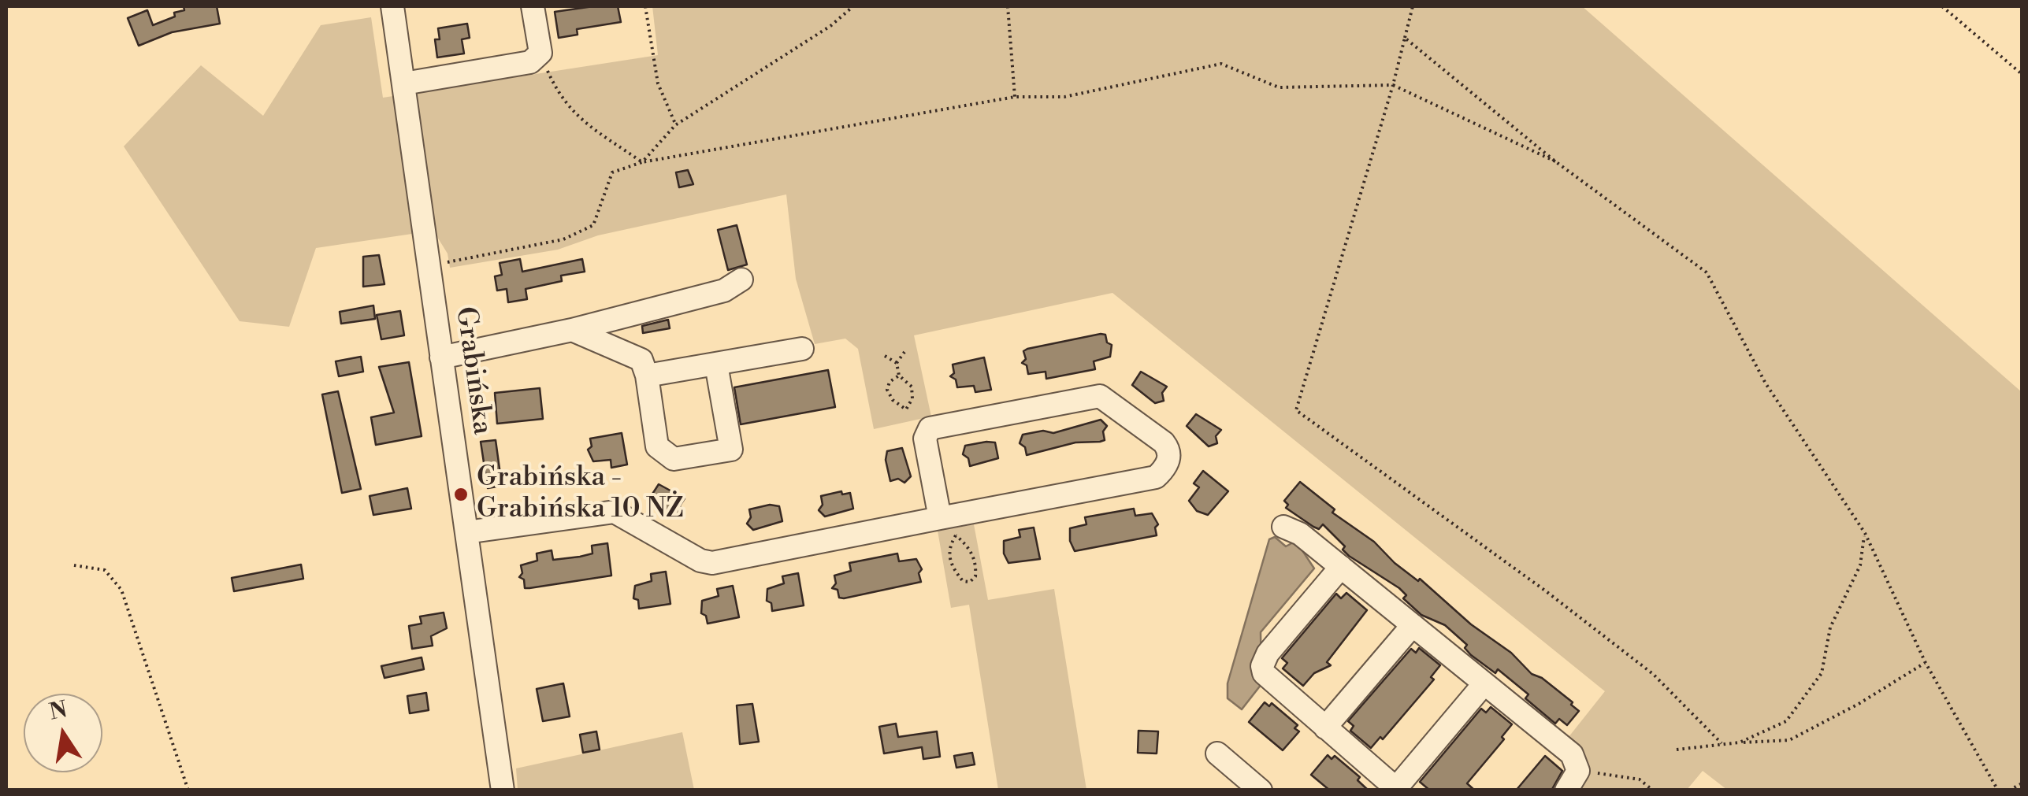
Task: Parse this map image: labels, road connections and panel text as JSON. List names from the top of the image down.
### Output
{
  "streets": {
    "street": ["Grabińska"]
  },
  "places": ["Grabińska - Grabińska 10 NŻ"],
  "north": "top"
}
